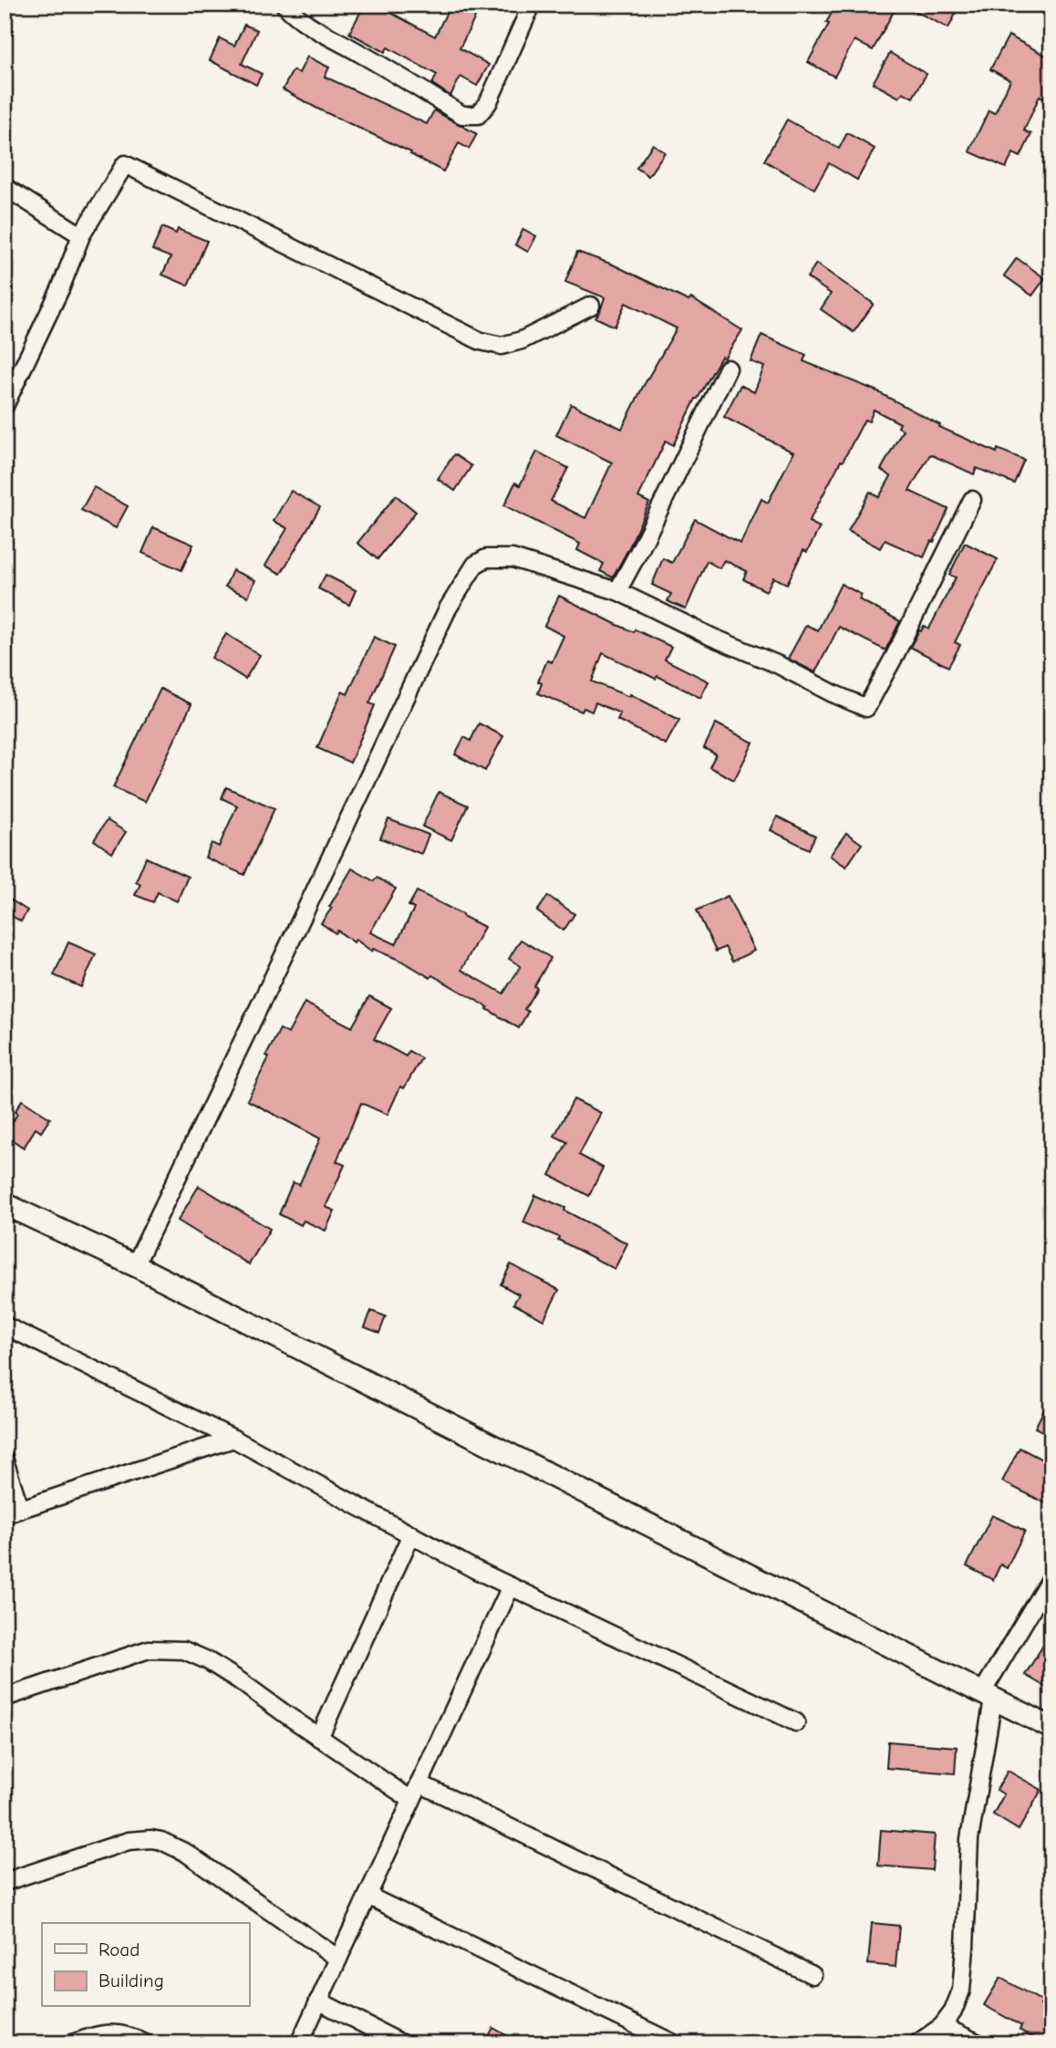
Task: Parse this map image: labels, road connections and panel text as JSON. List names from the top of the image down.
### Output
{
  "legend": ["Road", "Building"]
}
